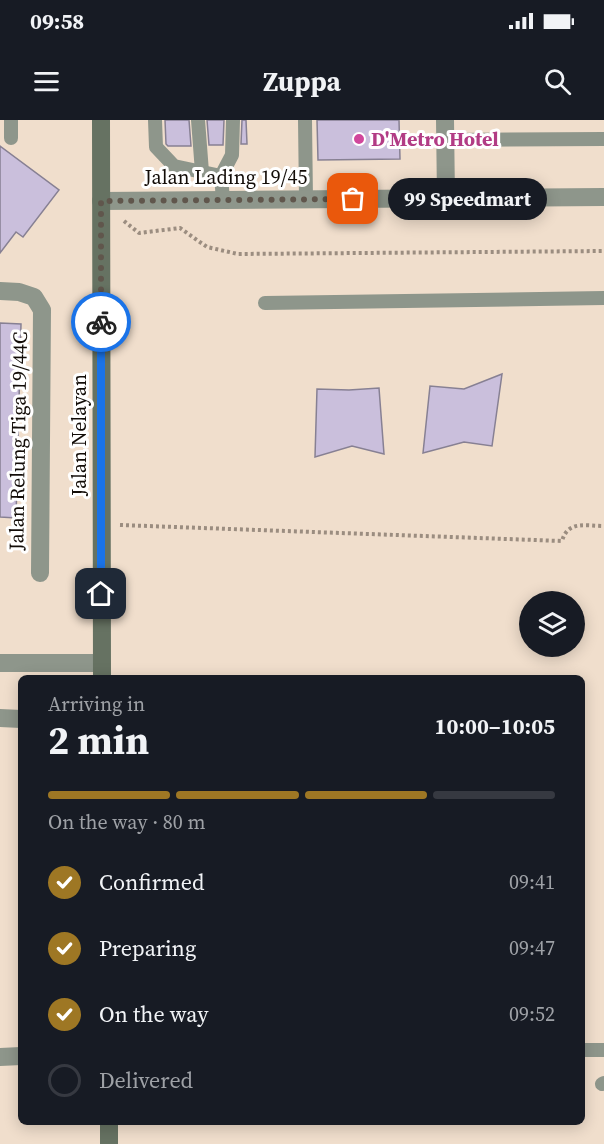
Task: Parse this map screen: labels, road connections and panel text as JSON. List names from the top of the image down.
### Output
{
  "streets": {
    "street": ["Jalan Lading 19/45", "Jalan Nelayan", "Jalan Relung Tiga 19/44C"]
  },
  "crossings": [
    ["Jalan Lading 19/45", "Jalan Nelayan"]
  ],
  "places": ["D'Metro Hotel", "99 Speedmart"],
  "page": {
    "status": "09:58",
    "header": "Zuppa",
    "bubble": "99 Speedmart",
    "heading": ["2 min", "Arriving in", "10:00–10:05"],
    "bar": "On the way · 80 m",
    "list": [
      ["Confirmed", "09:41"],
      ["Preparing", "09:47"],
      ["On the way", "09:52"],
      "Delivered"
    ]
  }
}
